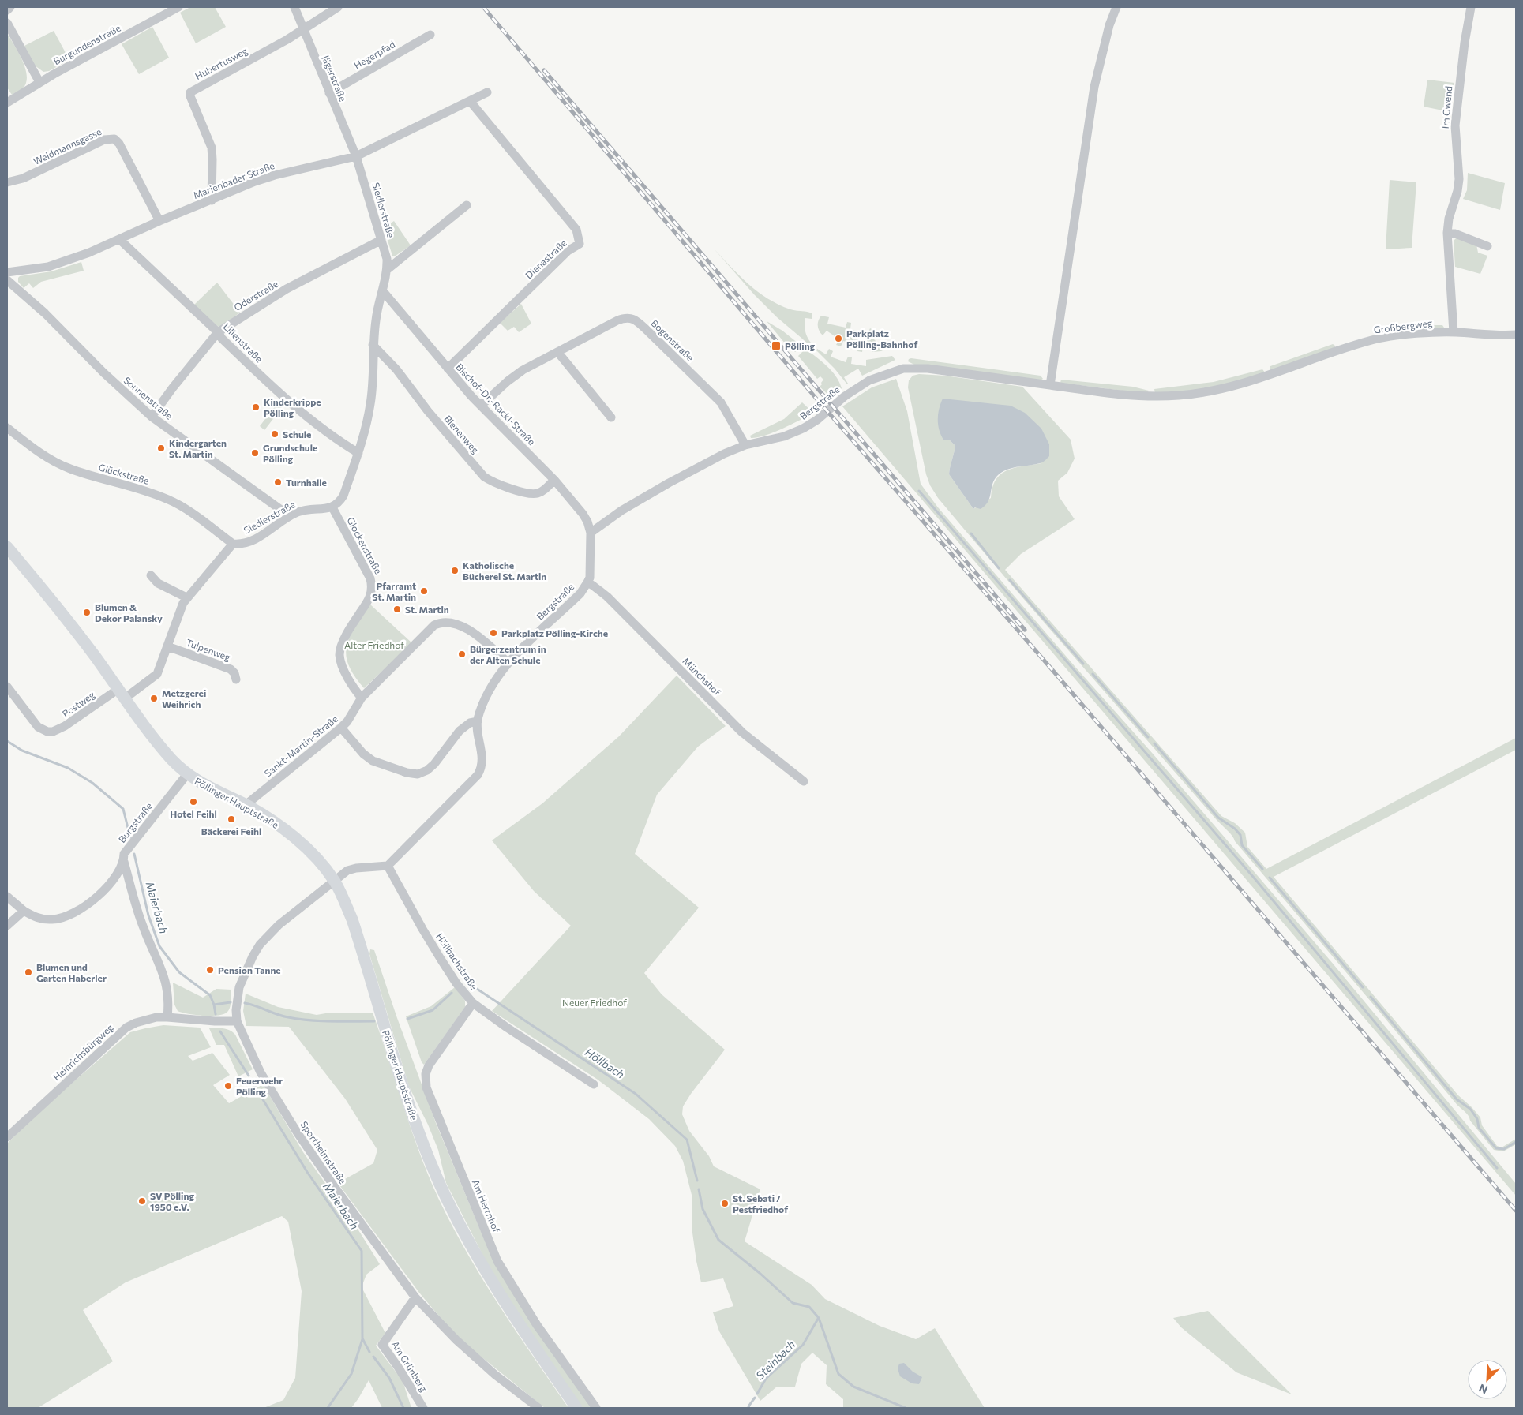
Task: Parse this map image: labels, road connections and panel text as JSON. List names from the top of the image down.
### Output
{
  "streets": {
    "street": [
      "Burgundenstraße",
      "Hegerpfad",
      "Hubertusweg",
      "Jägerstraße",
      "Im Gwend",
      "Weidmannsgasse",
      "Marienbader Straße",
      "Siedlerstraße",
      "Dianastraße",
      "Oderstraße",
      "Großbergweg",
      "Bogenstraße",
      "Lilienstraße",
      "Sonnenstraße",
      "Bergstraße",
      "Bischof-Dr.-Rackl-Straße",
      "Bienenweg",
      "Glückstraße",
      "Glockenstraße",
      "Tulpenweg",
      "Münchshof",
      "Postweg",
      "Sankt-Martin-Straße",
      "Pöllinger Hauptstraße",
      "Burgstraße",
      "Höllbachstraße",
      "Heinrichsbürgweg",
      "Sportheimstraße",
      "Am Herrnhof",
      "Am Grünberg"
    ]
  },
  "crossings": [
    ["Hegerpfad", "Jägerstraße"],
    ["Hubertusweg", "Jägerstraße"],
    ["Hubertusweg", "Marienbader Straße"],
    ["Jägerstraße", "Marienbader Straße"],
    ["Jägerstraße", "Siedlerstraße"],
    ["Im Gwend", "Großbergweg"],
    ["Weidmannsgasse", "Marienbader Straße"],
    ["Marienbader Straße", "Siedlerstraße"],
    ["Marienbader Straße", "Dianastraße"],
    ["Marienbader Straße", "Lilienstraße"],
    ["Siedlerstraße", "Oderstraße"],
    ["Siedlerstraße", "Lilienstraße"],
    ["Siedlerstraße", "Sonnenstraße"],
    ["Siedlerstraße", "Bischof-Dr.-Rackl-Straße"],
    ["Siedlerstraße", "Bienenweg"],
    ["Siedlerstraße", "Glückstraße"],
    ["Siedlerstraße", "Glockenstraße"],
    ["Dianastraße", "Bischof-Dr.-Rackl-Straße"],
    ["Oderstraße", "Lilienstraße"],
    ["Oderstraße", "Sonnenstraße"],
    ["Großbergweg", "Bergstraße"],
    ["Bogenstraße", "Bergstraße"],
    ["Bogenstraße", "Bischof-Dr.-Rackl-Straße"],
    ["Bergstraße", "Bischof-Dr.-Rackl-Straße"],
    ["Bergstraße", "Münchshof"],
    ["Bergstraße", "Sankt-Martin-Straße"],
    ["Bergstraße", "Höllbachstraße"],
    ["Bischof-Dr.-Rackl-Straße", "Bienenweg"],
    ["Glockenstraße", "Sankt-Martin-Straße"],
    ["Postweg", "Pöllinger Hauptstraße"],
    ["Sankt-Martin-Straße", "Pöllinger Hauptstraße"],
    ["Pöllinger Hauptstraße", "Burgstraße"],
    ["Pöllinger Hauptstraße", "Sportheimstraße"],
    ["Höllbachstraße", "Am Herrnhof"],
    ["Heinrichsbürgweg", "Sportheimstraße"],
    ["Sportheimstraße", "Am Grünberg"]
  ],
  "water": ["Maierbach", "Höllbach", "Steinbach"],
  "parks": ["Alter Friedhof", "Neuer Friedhof"],
  "places": {
    "other": [
      "Parkplatz Pölling-Bahnhof",
      "Kinderkrippe Pölling",
      "Schule",
      "Kindergarten St. Martin",
      "Grundschule Pölling",
      "Turnhalle",
      "Katholische Bücherei St. Martin",
      "Pfarramt St. Martin",
      "St. Martin",
      "Blumen & Dekor Palansky",
      "Parkplatz Pölling-Kirche",
      "Bürgerzentrum in der Alten Schule",
      "Metzgerei Weihrich",
      "Hotel Feihl",
      "Bäckerei Feihl",
      "Pension Tanne",
      "Blumen und Garten Haberler",
      "Feuerwehr Pölling",
      "SV Pölling 1950 e.V.",
      "St. Sebati / Pestfriedhof"
    ],
    "transit": ["Pölling"]
  },
  "north": "bottom left"
}
